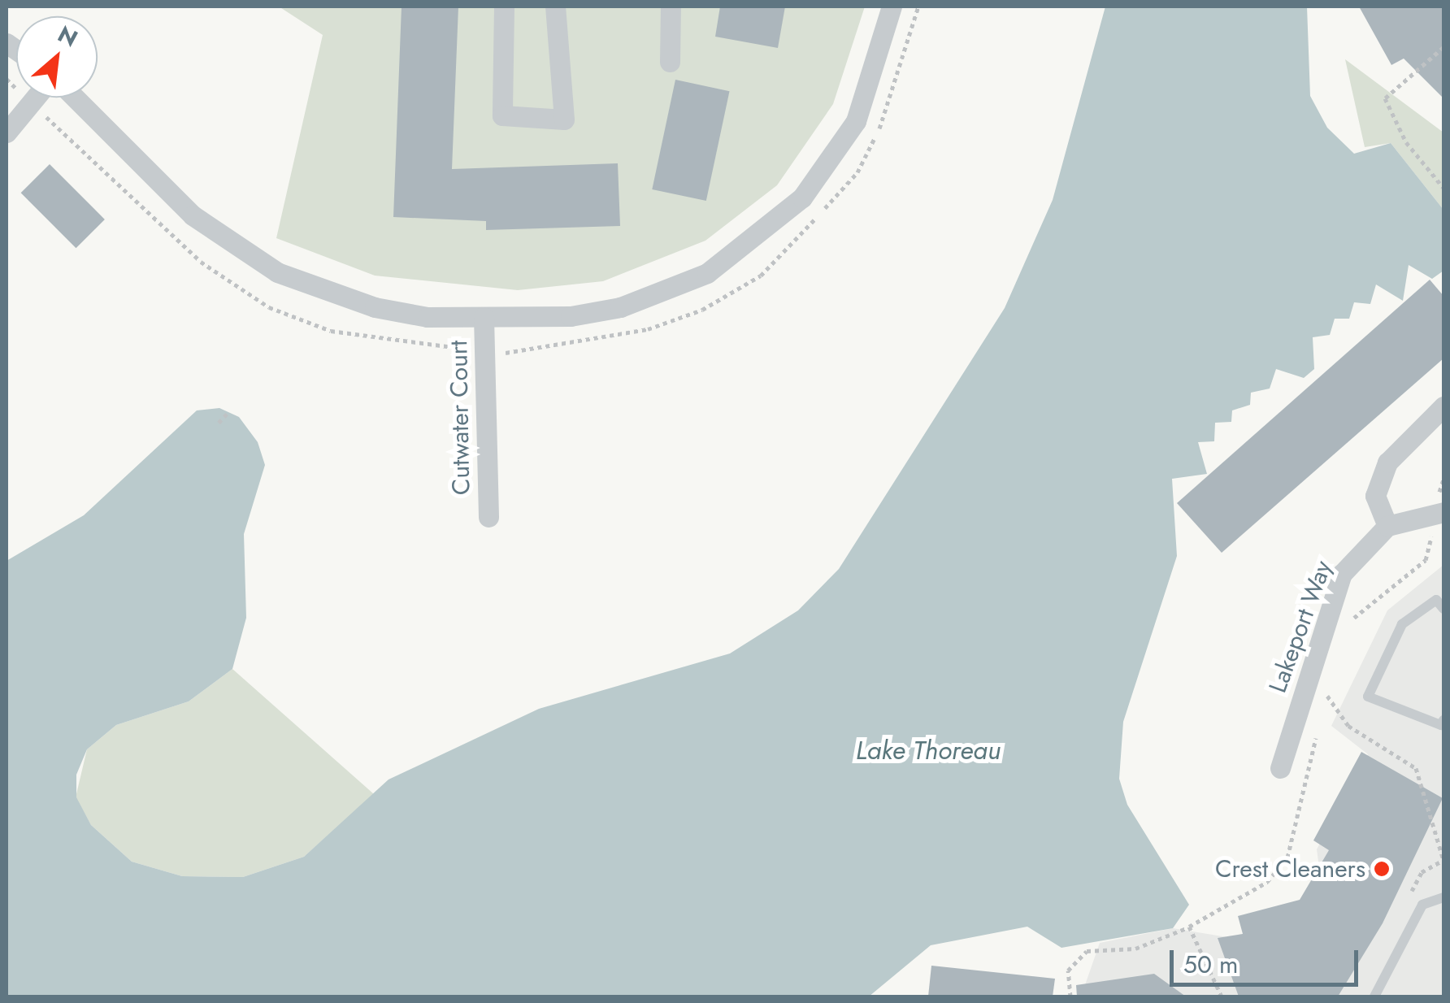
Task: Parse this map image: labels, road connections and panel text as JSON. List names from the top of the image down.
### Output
{
  "streets": {
    "street": ["Cutwater Court", "Lakeport Way"]
  },
  "water": ["Lake Thoreau"],
  "places": ["Crest Cleaners"],
  "scale_bar": "50 m",
  "north": "top right"
}
